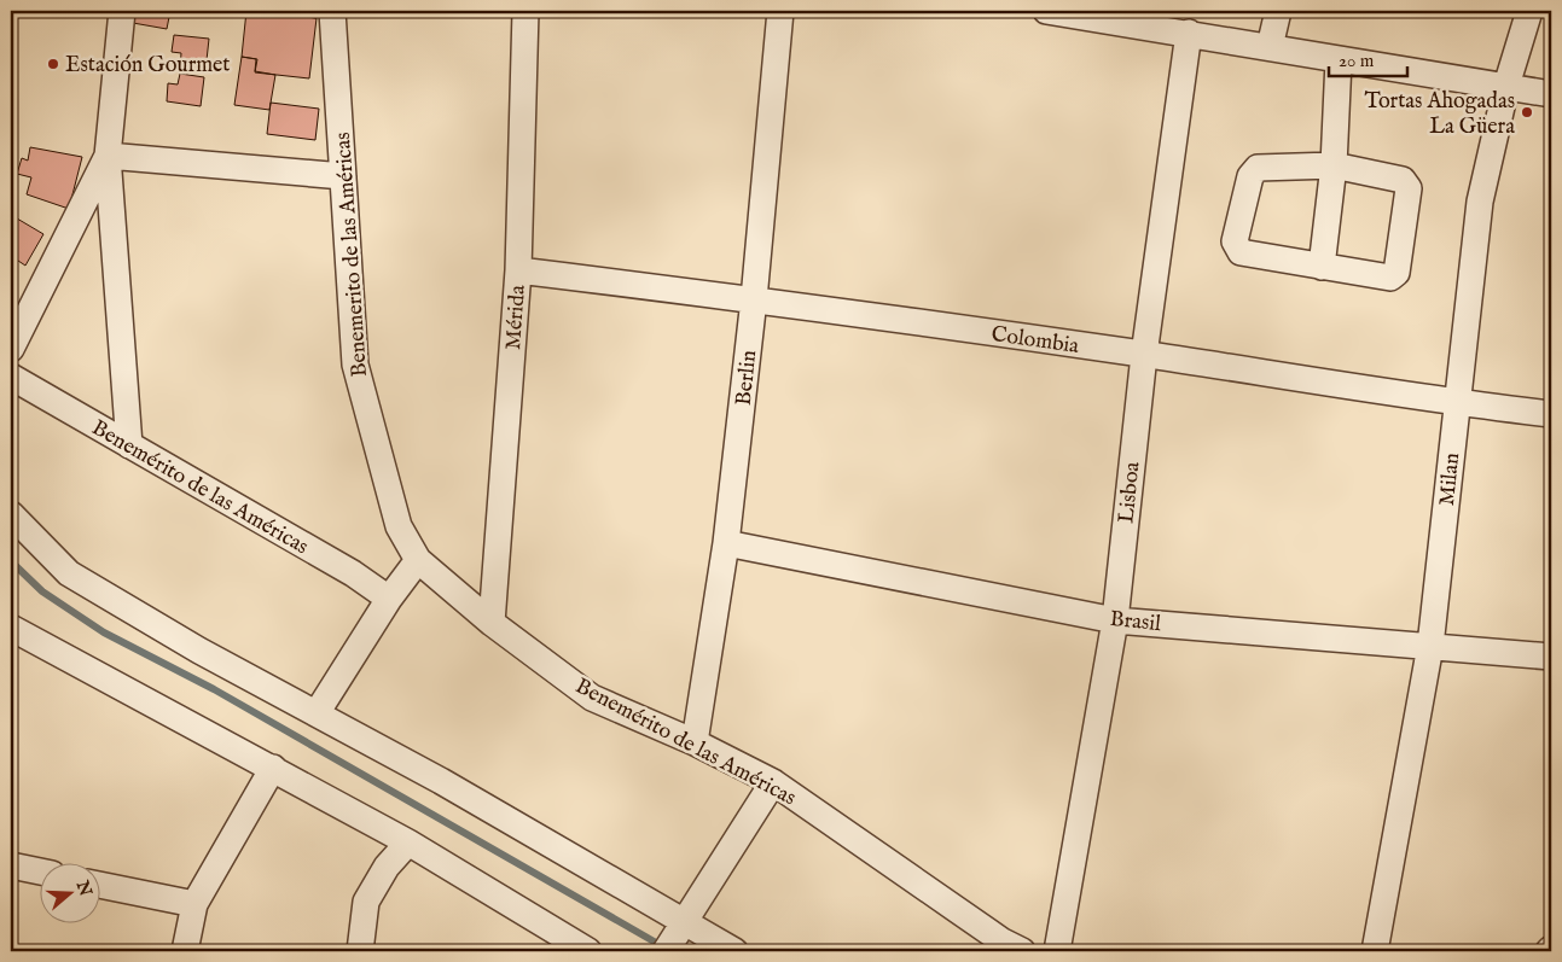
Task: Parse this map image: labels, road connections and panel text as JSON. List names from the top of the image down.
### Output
{
  "streets": {
    "street": [
      "Benemerito de las Américas",
      "Mérida",
      "Colombia",
      "Berlin",
      "Milan",
      "Benemérito de las Américas",
      "Lisboa",
      "Brasil"
    ]
  },
  "crossings": [
    ["Benemerito de las Américas", "Benemérito de las Américas"],
    ["Mérida", "Colombia"],
    ["Mérida", "Benemérito de las Américas"],
    ["Colombia", "Berlin"],
    ["Colombia", "Milan"],
    ["Colombia", "Lisboa"],
    ["Berlin", "Benemérito de las Américas"],
    ["Berlin", "Brasil"],
    ["Milan", "Brasil"],
    ["Lisboa", "Brasil"]
  ],
  "places": ["Estación Gourmet", "Tortas Ahogadas La Güera"],
  "scale_bar": "20 m",
  "north": "right"
}
